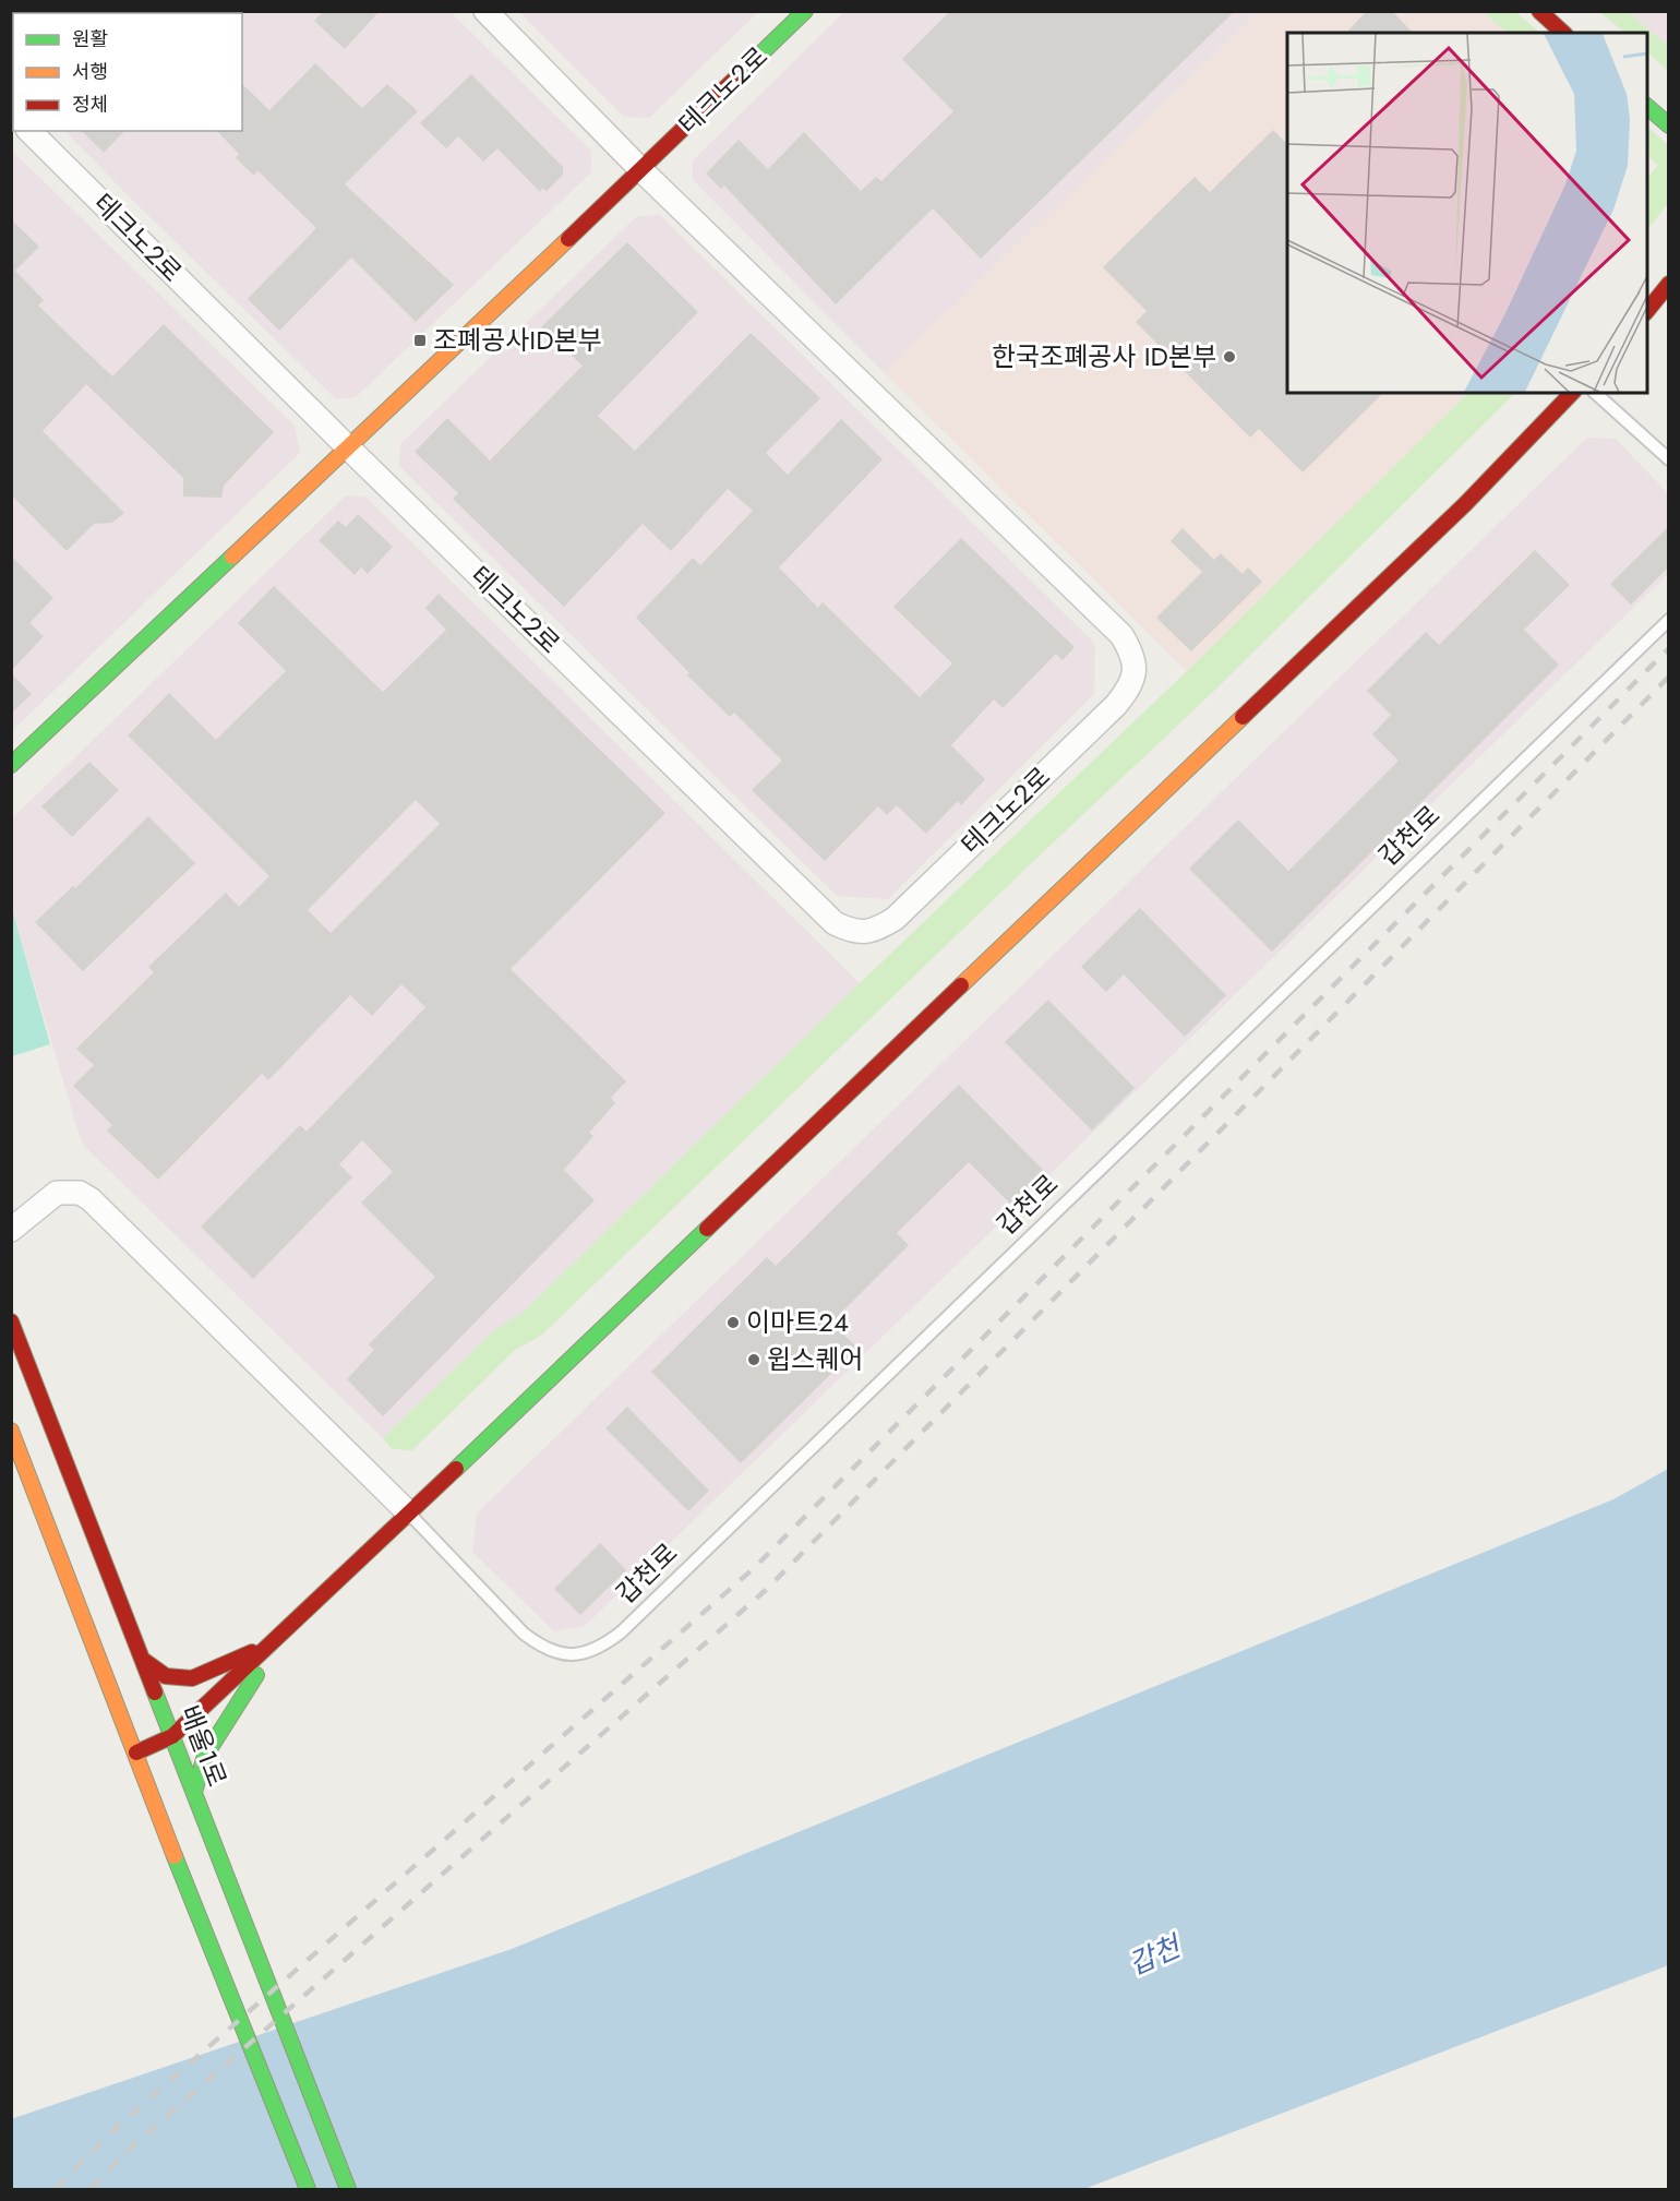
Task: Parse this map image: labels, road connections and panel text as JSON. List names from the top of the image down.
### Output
{
  "streets": {
    "main road": ["테크노2로", "배울1로"],
    "lane": ["갑천로"]
  },
  "water": ["갑천"],
  "places": {
    "transit": ["조폐공사ID본부"],
    "other": ["한국조폐공사 ID본부", "이마트24", "윕스퀘어"]
  },
  "legend": ["원활", "서행", "정체"]
}
